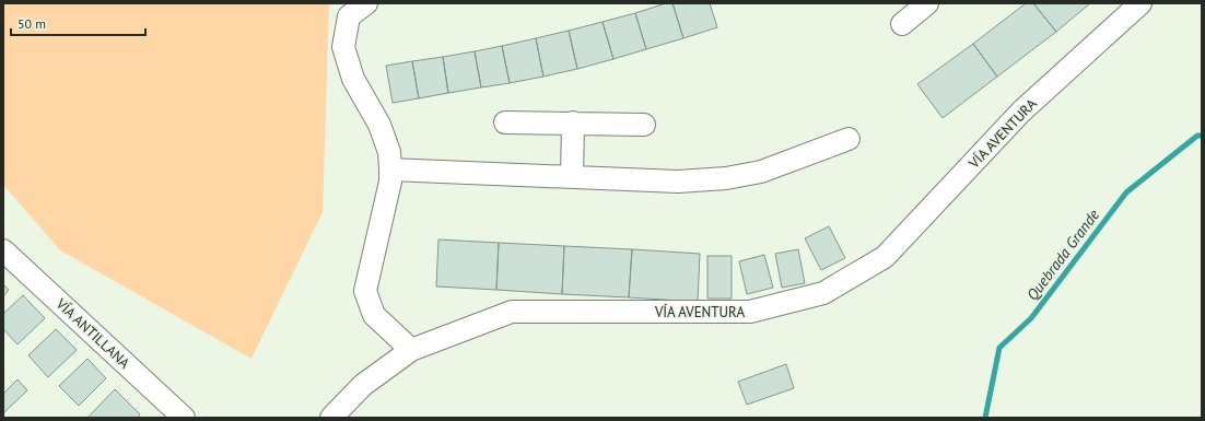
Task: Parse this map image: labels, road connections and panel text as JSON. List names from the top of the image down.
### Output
{
  "streets": {
    "street": ["VÍA AVENTURA", "VÍA ANTILLANA"]
  },
  "water": ["Quebrada Grande"],
  "scale_bar": "50 m"
}
